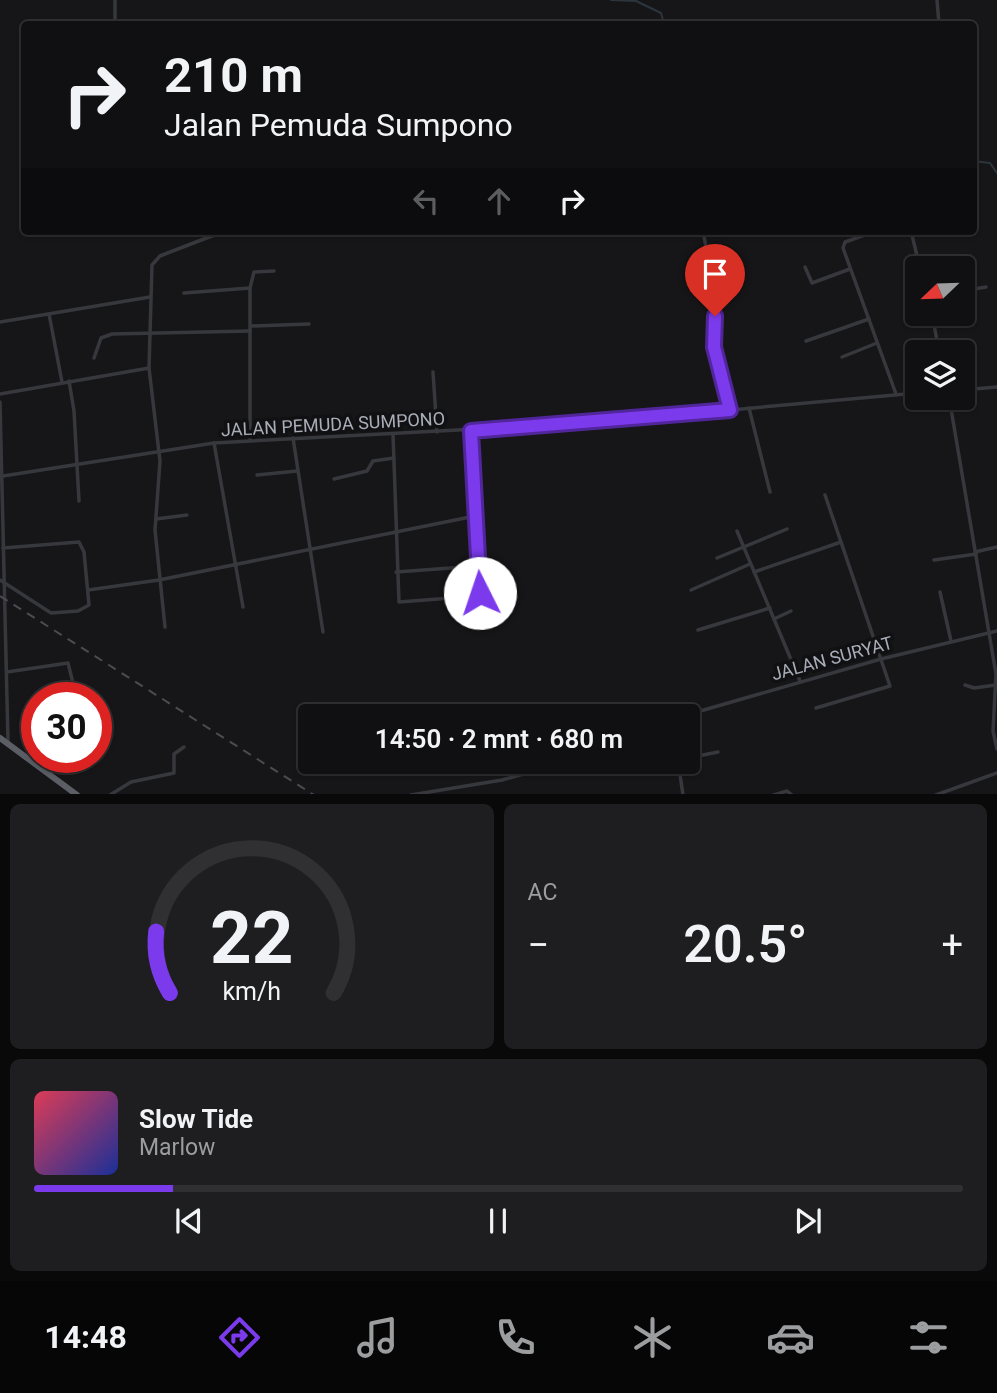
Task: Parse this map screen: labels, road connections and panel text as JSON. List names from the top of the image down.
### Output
{
  "streets": {
    "street": ["JALAN PEMUDA SUMPONO", "JALAN SURYAT"]
  },
  "north": "bottom left",
  "page": {
    "turn": ["210 m", "Jalan Pemuda Sumpono"],
    "limit": "30",
    "trip": "14:50 · 2 mnt · 680 m",
    "tile": "AC",
    "heat": ["−", "20.5°", "+"],
    "song": ["Slow Tide", "Marlow"],
    "tabs": "14:48",
    "gauge": ["22", "km/h"]
  }
}
